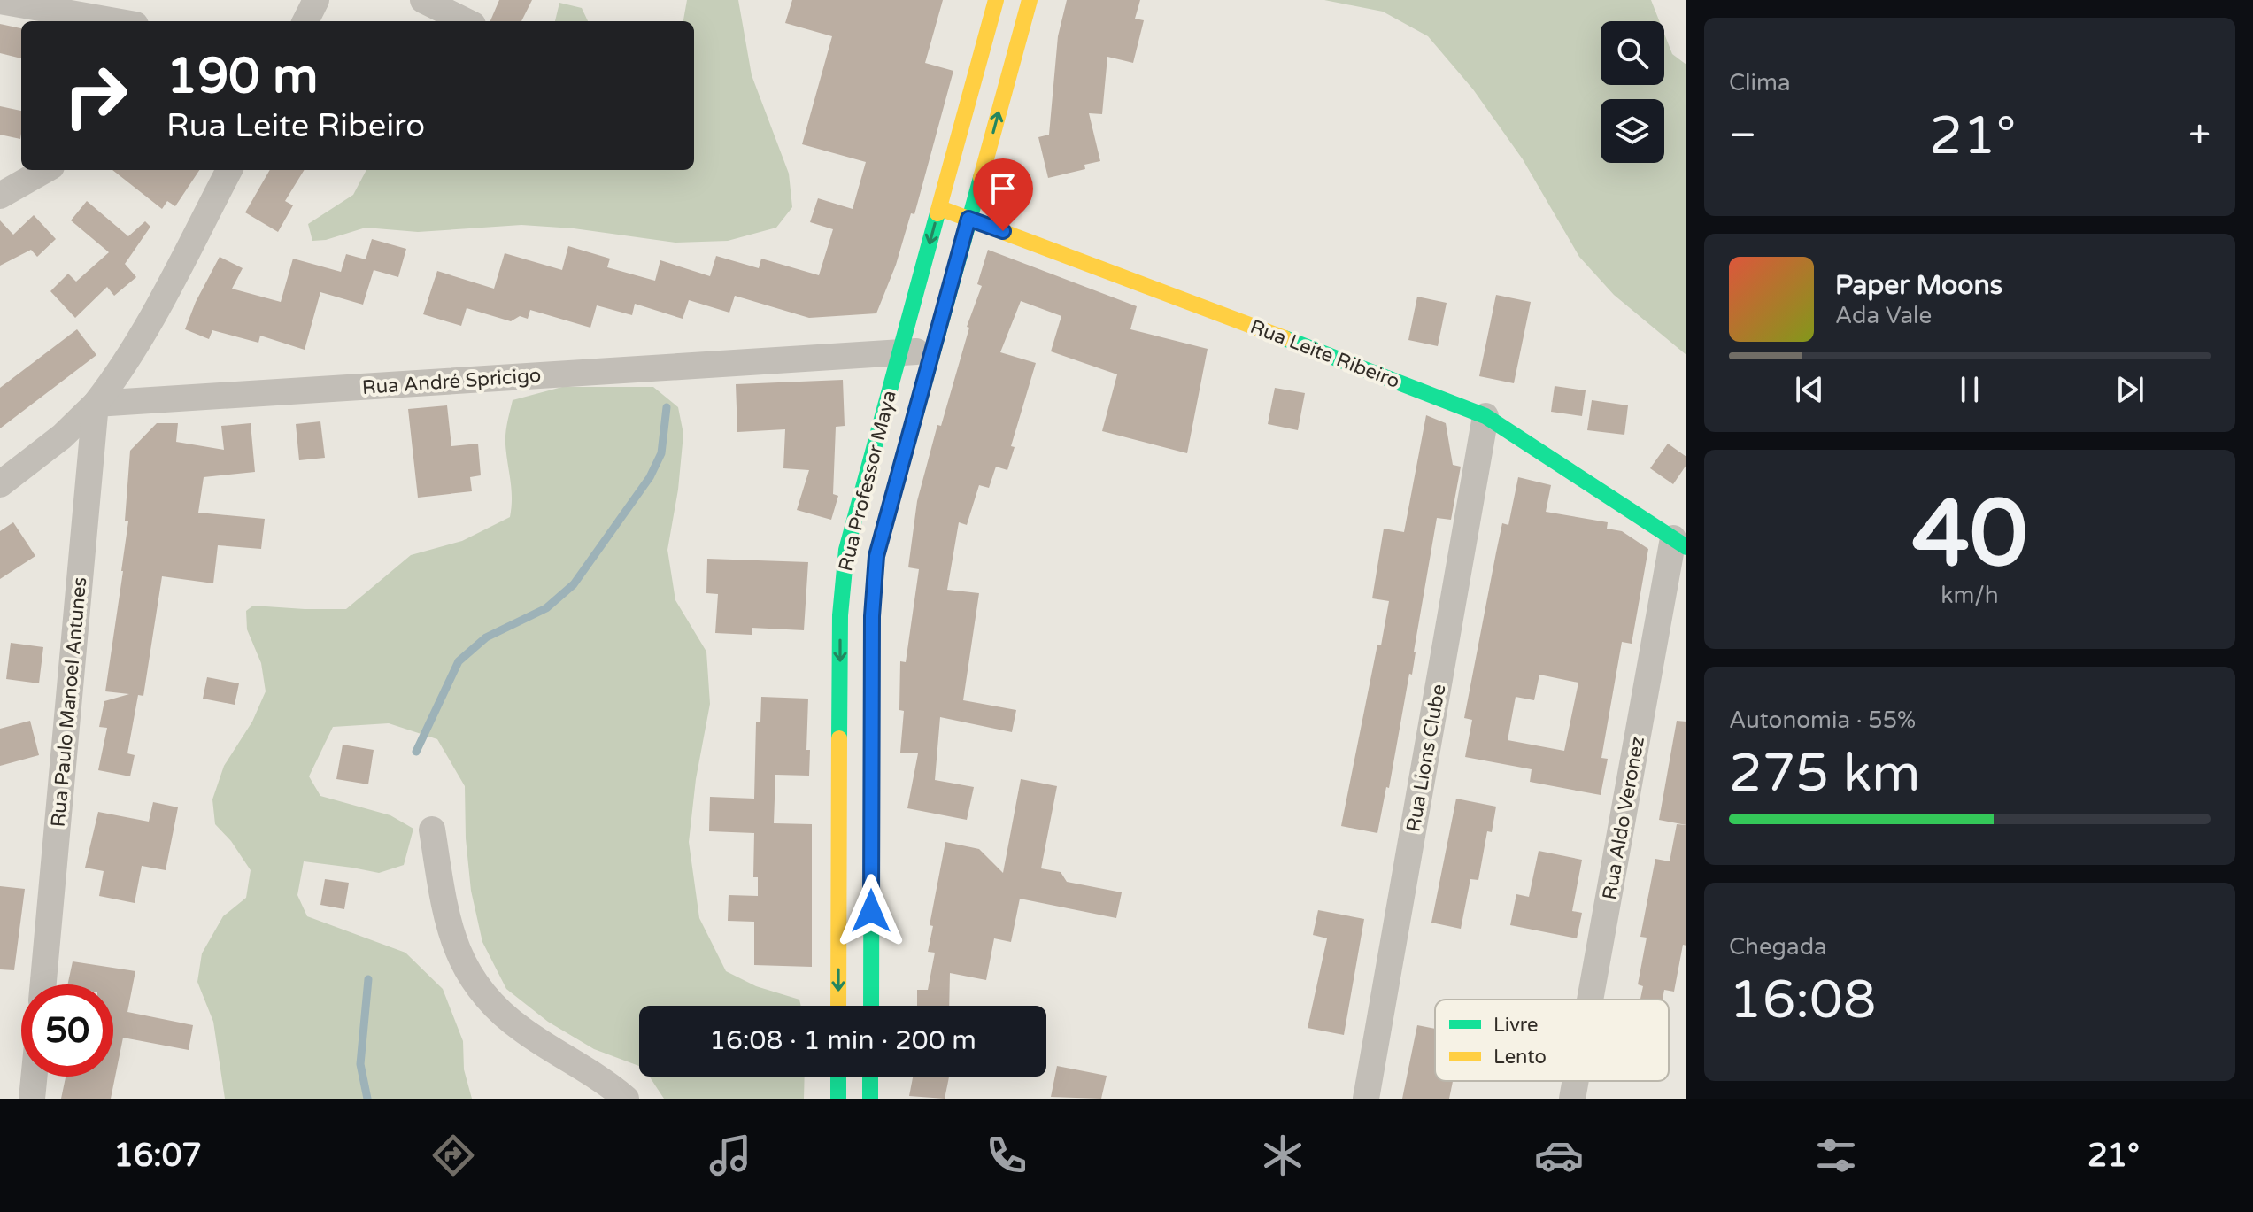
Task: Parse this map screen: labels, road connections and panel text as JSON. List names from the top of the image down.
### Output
{
  "streets": {
    "main road": ["Rua Leite Ribeiro", "Rua Professor Maya"],
    "street": [
      "Rua André Spricigo",
      "Rua Paulo Manoel Antunes",
      "Rua Lions Clube",
      "Rua Aldo Veronez"
    ]
  },
  "crossings": [
    ["Rua Leite Ribeiro", "Rua Professor Maya"],
    ["Rua Leite Ribeiro", "Rua Lions Clube"],
    ["Rua Leite Ribeiro", "Rua Aldo Veronez"],
    ["Rua André Spricigo", "Rua Professor Maya"],
    ["Rua André Spricigo", "Rua Paulo Manoel Antunes"]
  ],
  "legend": ["Livre", "Lento"],
  "page": {
    "tile": [
      "Clima",
      ["40", "km/h"],
      ["Autonomia · 55%", "275 km"],
      ["Chegada", "16:08"]
    ],
    "turn": ["190 m", "Rua Leite Ribeiro"],
    "heat": ["−", "21°", "+"],
    "song": ["Paper Moons", "Ada Vale"],
    "limit": "50",
    "trip": "16:08 · 1 min · 200 m",
    "tabs": ["16:07", "21°"]
  }
}
